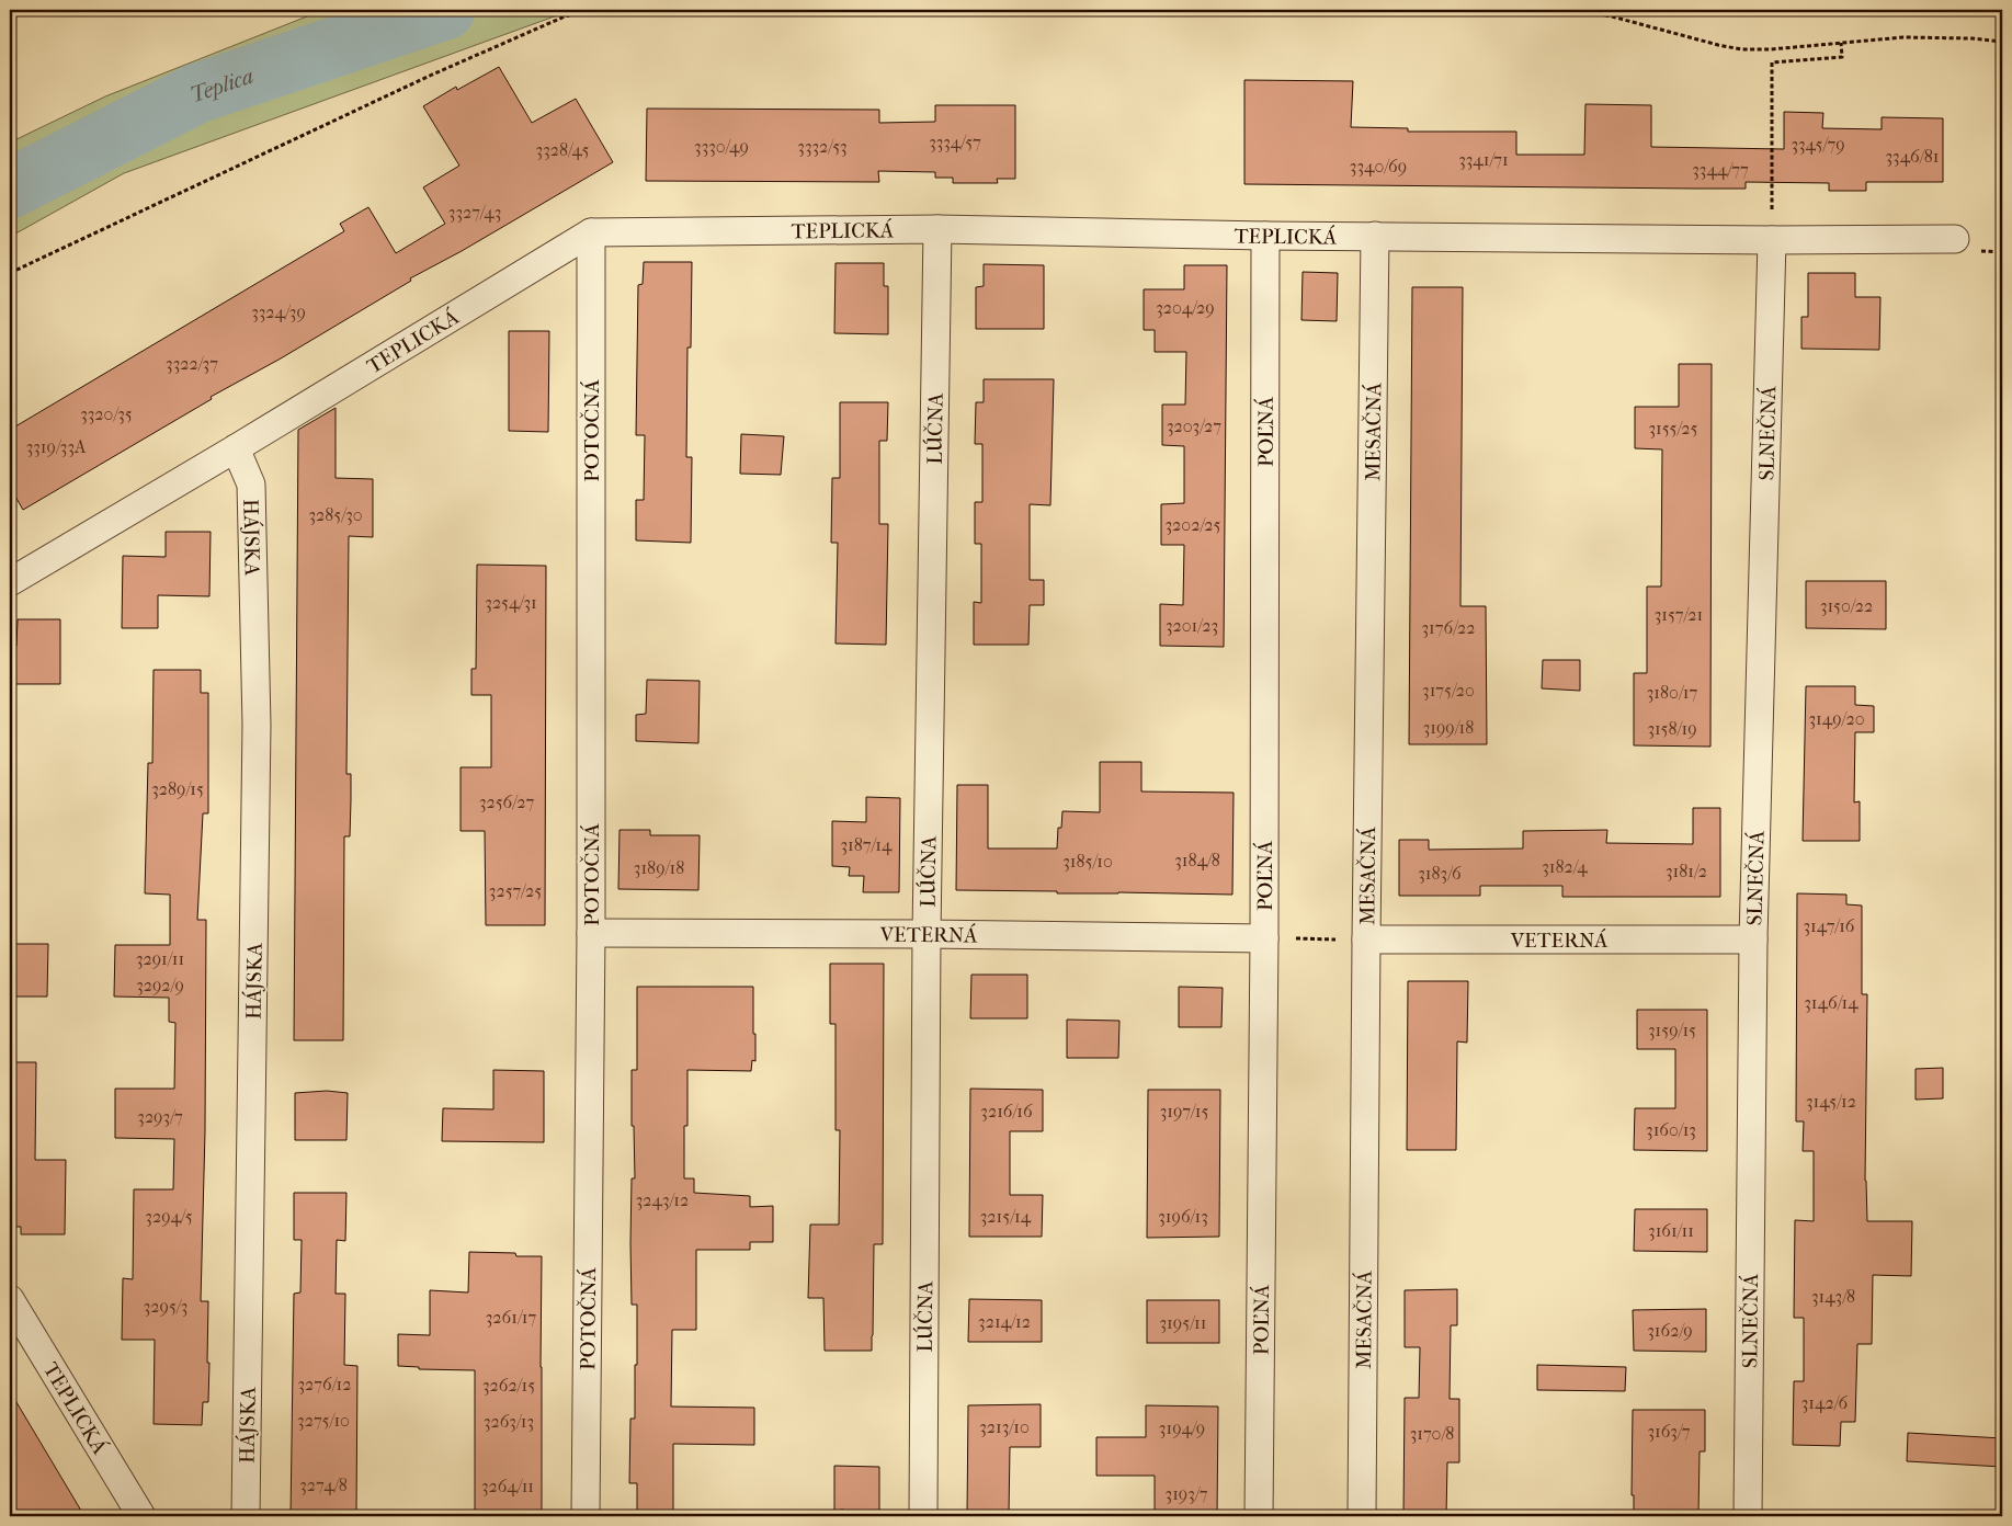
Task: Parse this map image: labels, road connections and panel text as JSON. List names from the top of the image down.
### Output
{
  "streets": {
    "street": [
      "TEPLICKÁ",
      "LÚČNA",
      "POTOČNÁ",
      "POĽNÁ",
      "MESAČNÁ",
      "SLNEČNÁ",
      "HÁJSKA",
      "VETERNÁ"
    ]
  },
  "crossings": [
    ["TEPLICKÁ", "LÚČNA"],
    ["TEPLICKÁ", "POTOČNÁ"],
    ["TEPLICKÁ", "POĽNÁ"],
    ["TEPLICKÁ", "MESAČNÁ"],
    ["TEPLICKÁ", "SLNEČNÁ"],
    ["TEPLICKÁ", "HÁJSKA"],
    ["LÚČNA", "VETERNÁ"],
    ["POTOČNÁ", "VETERNÁ"],
    ["POĽNÁ", "VETERNÁ"],
    ["MESAČNÁ", "VETERNÁ"],
    ["SLNEČNÁ", "VETERNÁ"]
  ],
  "water": ["Teplica"],
  "house_numbers": [
    "3334/57",
    "3345/79",
    "3330/49",
    "3332/53",
    "3328/45",
    "3346/81",
    "3341/71",
    "3340/69",
    "3344/77",
    "3327/43",
    "3204/29",
    "3324/39",
    "3322/37",
    "3320/35",
    "3203/27",
    "3155/25",
    "3319/33A",
    "3285/30",
    "3202/25",
    "3254/31",
    "3150/22",
    "3157/21",
    "3201/23",
    "3176/22",
    "3175/20",
    "3180/17",
    "3149/20",
    "3199/18",
    "3158/19",
    "3289/15",
    "3256/27",
    "3187/14",
    "3184/8",
    "3185/10",
    "3182/4",
    "3189/18",
    "3181/2",
    "3183/6",
    "3257/25",
    "3147/16",
    "3291/11",
    "3292/9",
    "3146/14",
    "3159/15",
    "3145/12",
    "3216/16",
    "3197/15",
    "3293/7",
    "3160/13",
    "3243/12",
    "3294/5",
    "3215/14",
    "3196/13",
    "3161/11",
    "3143/8",
    "3295/3",
    "3261/17",
    "3214/12",
    "3195/11",
    "3162/9",
    "3276/12",
    "3262/15",
    "3142/6",
    "3275/10",
    "3263/13",
    "3213/10",
    "3194/9",
    "3163/7",
    "3170/8",
    "3274/8",
    "3264/11",
    "3193/7"
  ]
}
